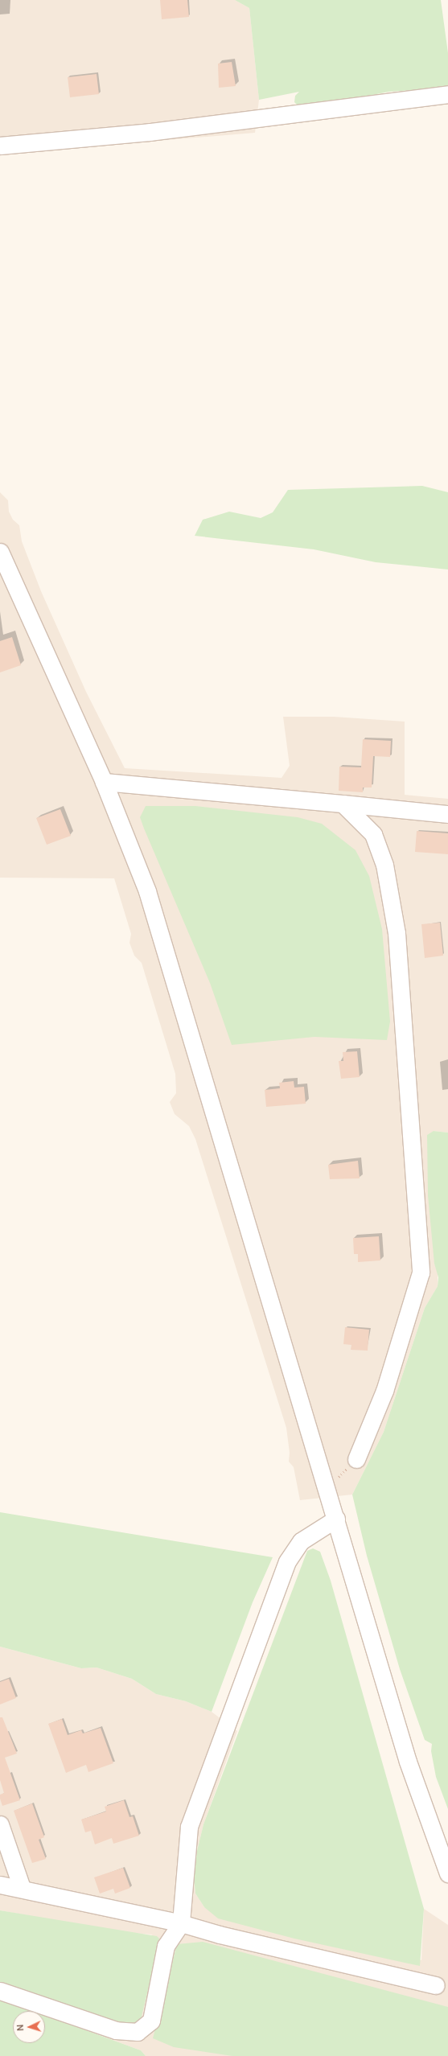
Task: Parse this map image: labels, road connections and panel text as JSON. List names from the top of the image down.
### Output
{
  "north": "left"
}
